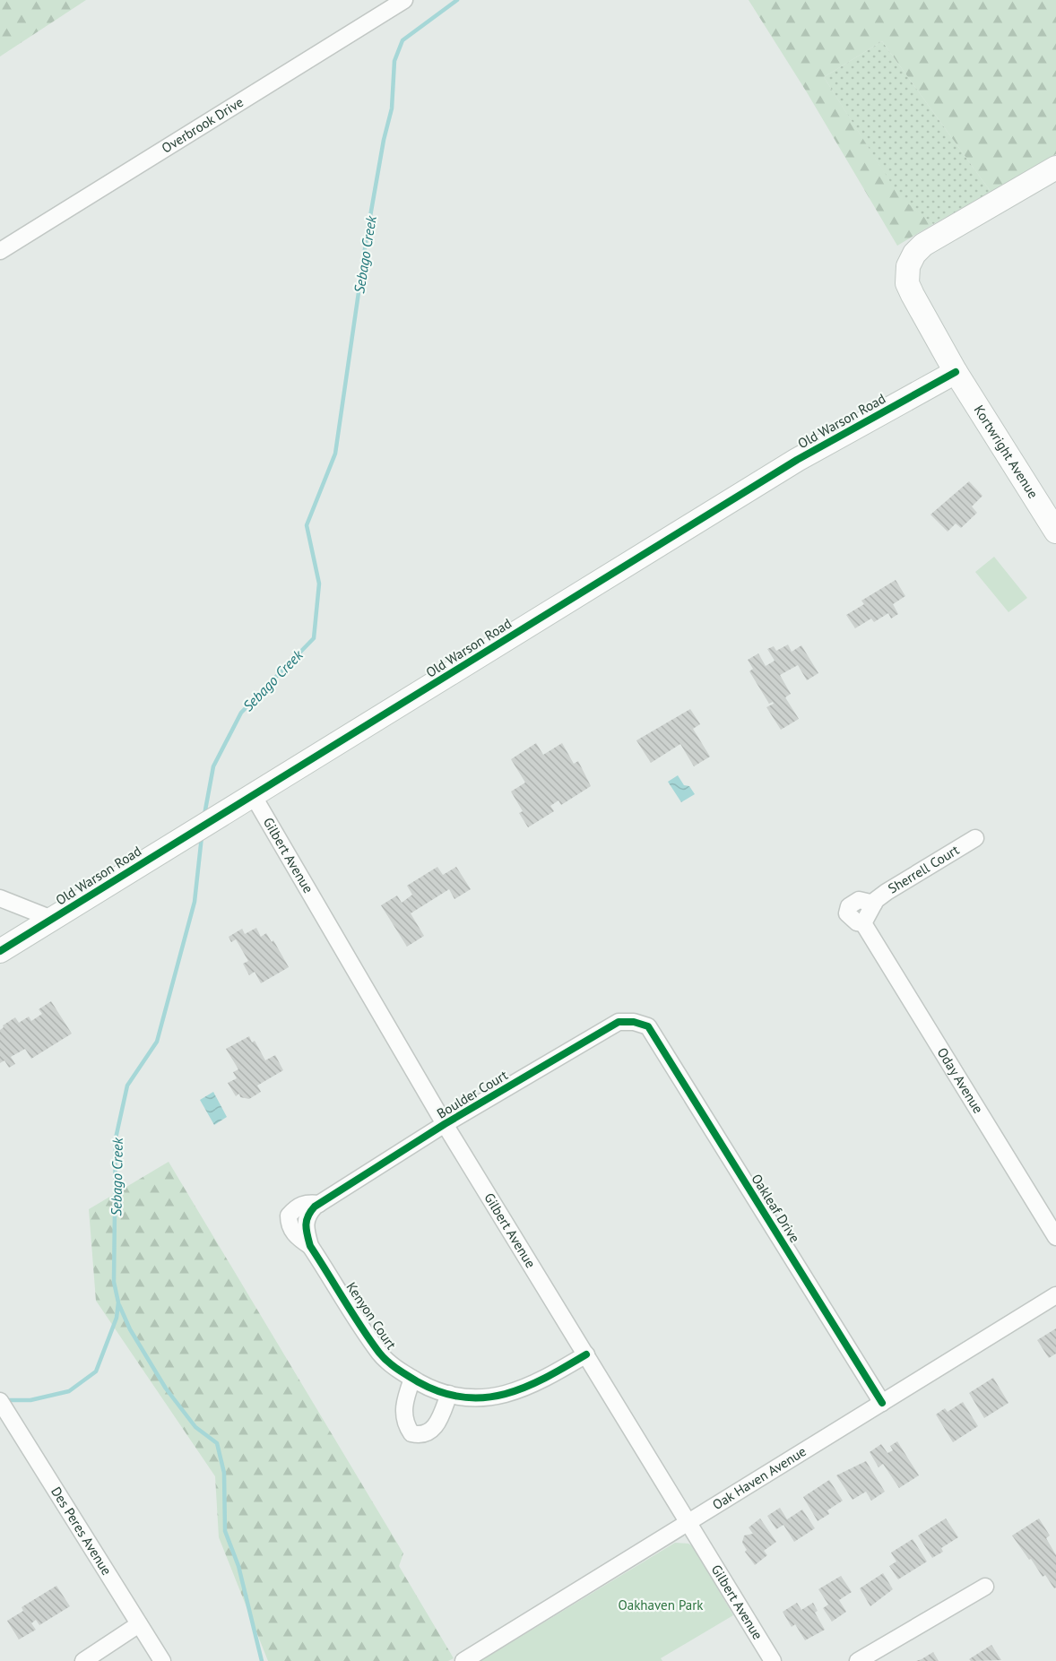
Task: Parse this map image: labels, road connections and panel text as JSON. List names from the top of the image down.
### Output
{
  "streets": {
    "street": [
      "Overbrook Drive",
      "Old Warson Road",
      "Kortwright Avenue",
      "Gilbert Avenue",
      "Sherrell Court",
      "Oday Avenue",
      "Boulder Court",
      "Oakleaf Drive",
      "Kenyon Court",
      "Oak Haven Avenue",
      "Des Peres Avenue"
    ]
  },
  "crossings": [
    ["Old Warson Road", "Kortwright Avenue"],
    ["Old Warson Road", "Gilbert Avenue"],
    ["Gilbert Avenue", "Boulder Court"],
    ["Gilbert Avenue", "Kenyon Court"],
    ["Gilbert Avenue", "Oak Haven Avenue"],
    ["Sherrell Court", "Oday Avenue"],
    ["Boulder Court", "Oakleaf Drive"],
    ["Boulder Court", "Kenyon Court"],
    ["Oakleaf Drive", "Oak Haven Avenue"]
  ],
  "water": ["Sebago Creek"],
  "parks": ["Oakhaven Park"]
}
